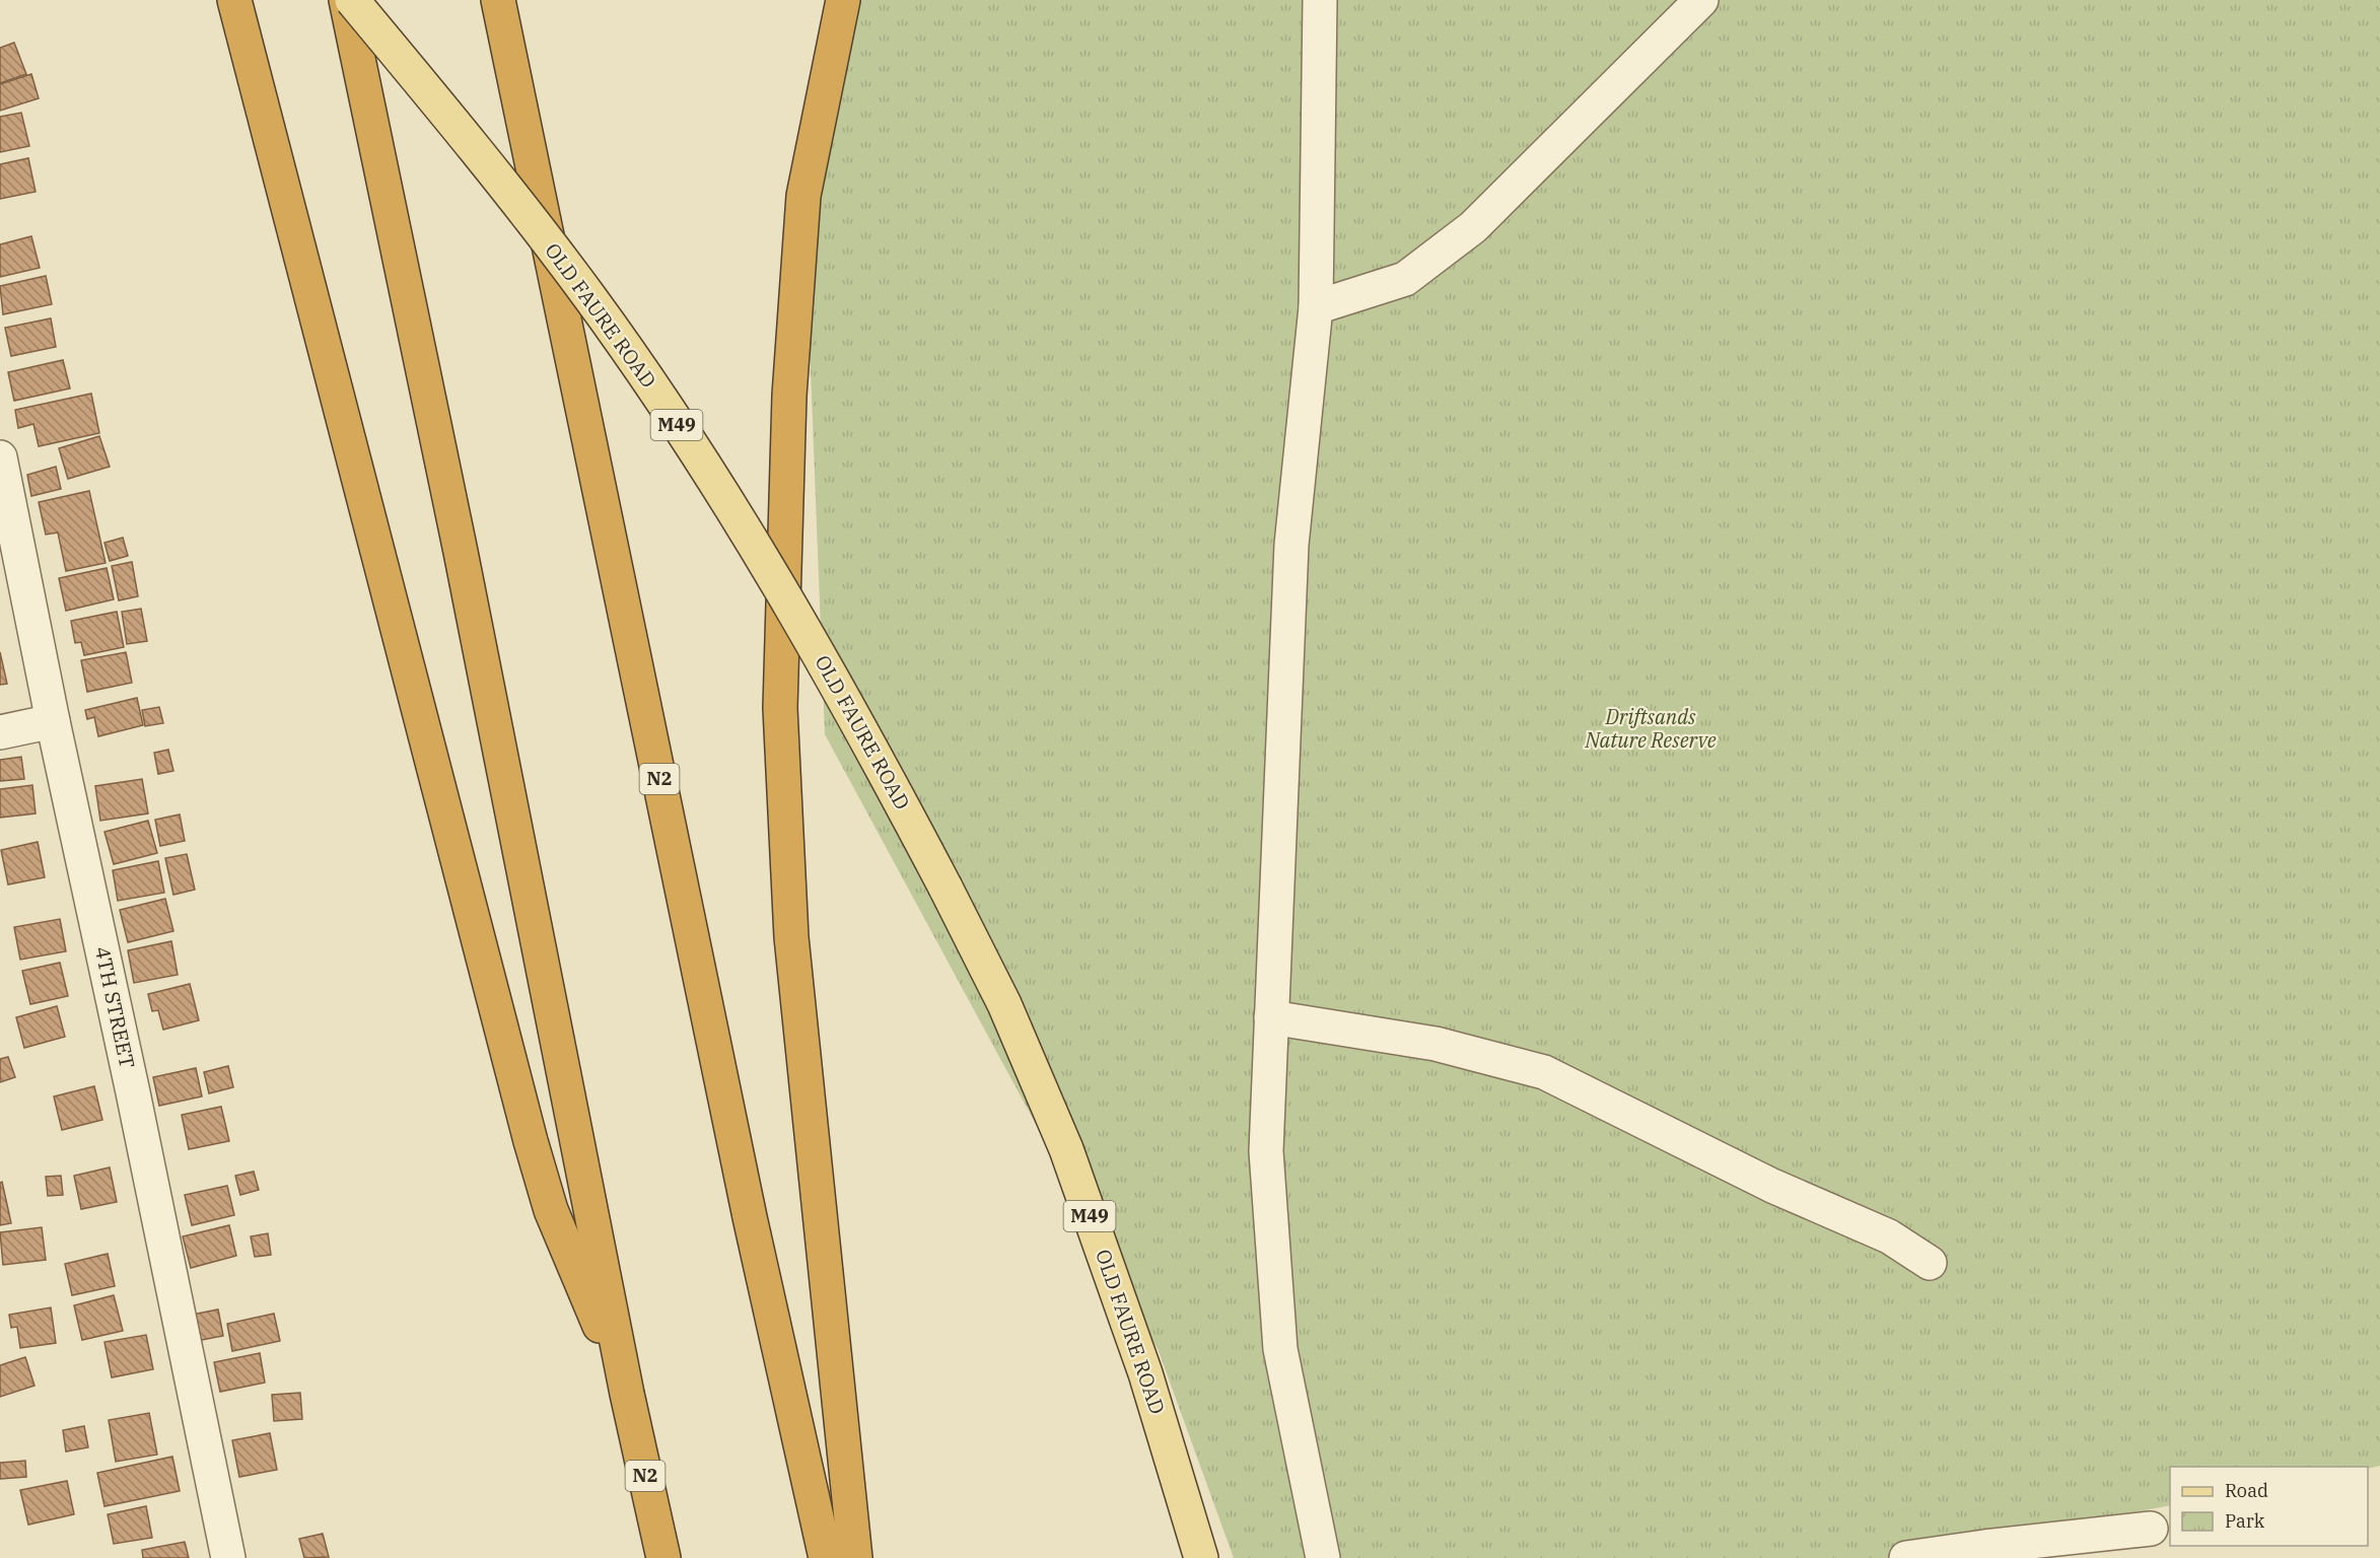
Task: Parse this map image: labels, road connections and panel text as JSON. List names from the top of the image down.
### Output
{
  "streets": {
    "highway": ["N2"],
    "main road": ["OLD FAURE ROAD", "M49"],
    "street": ["4TH STREET"]
  },
  "parks": ["Driftsands Nature Reserve"],
  "legend": ["Road", "Park"]
}
